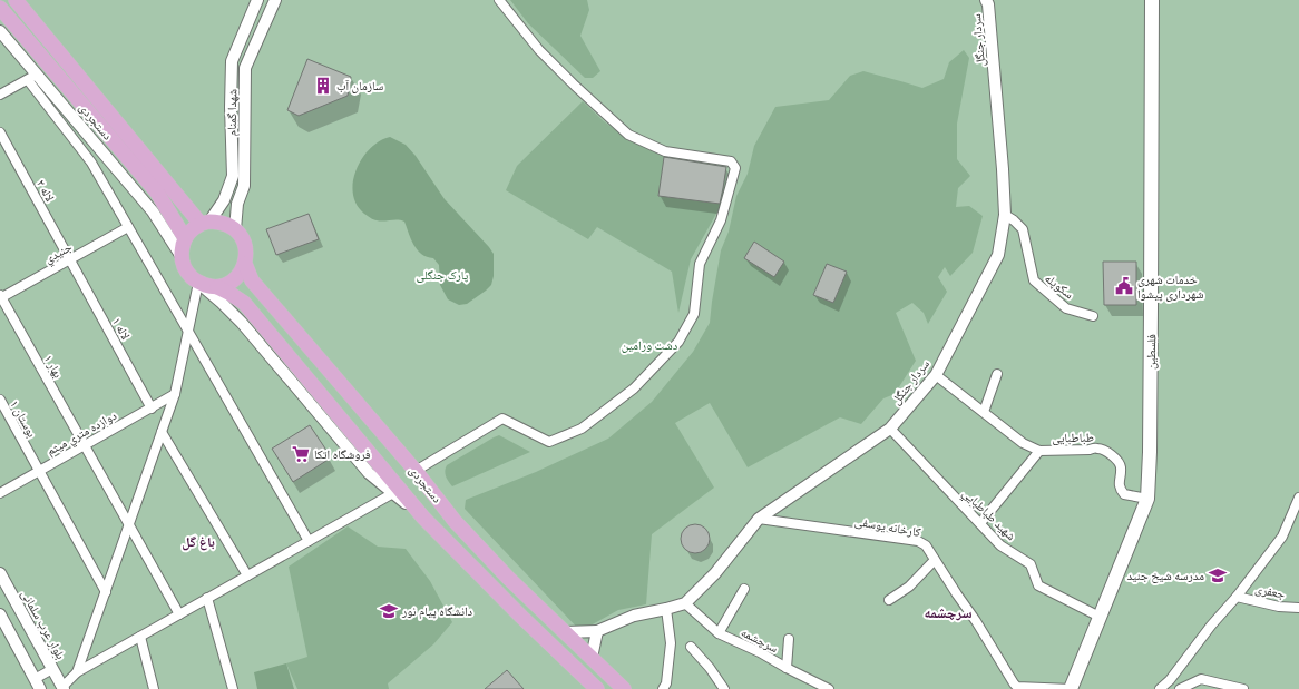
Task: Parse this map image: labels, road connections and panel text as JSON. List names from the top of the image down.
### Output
{
  "streets": {
    "main road": ["دستجردی", "فلسطین"],
    "street": [
      "سردار جنگل",
      "شهدا گمنام",
      "لاله ۲",
      "جنيدي",
      "سکوپله",
      "لاله ۱",
      "بهار ۱",
      "بوستان ۱",
      "دوازده متري میثم",
      "طباطبایی",
      "شهيد طباطبايي",
      "کارخانه یوسفی",
      "جعفری",
      "بلوار عرب سلمانی",
      "سرچشمه"
    ]
  },
  "crossings": [
    ["سردار جنگل", "سکوپله"],
    ["سردار جنگل", "طباطبایی"],
    ["سردار جنگل", "شهيد طباطبايي"],
    ["سردار جنگل", "کارخانه یوسفی"],
    ["سردار جنگل", "سرچشمه"],
    ["شهدا گمنام", "دستجردی"],
    ["لاله ۲", "جنيدي"],
    ["لاله ۲", "لاله ۱"],
    ["جنيدي", "لاله ۱"],
    ["جنيدي", "بهار ۱"],
    ["لاله ۱", "دوازده متري میثم"],
    ["فلسطین", "طباطبایی"],
    ["فلسطین", "شهيد طباطبايي"],
    ["فلسطین", "کارخانه یوسفی"],
    ["بهار ۱", "دوازده متري میثم"],
    ["بوستان ۱", "دوازده متري میثم"]
  ],
  "districts": ["باغ گل", "سرچشمه"],
  "parks": ["پارک جنگلی", "دشت ورامین"],
  "places": {
    "building": ["سازمان آب"],
    "public building": ["خدمات شهری شهرداری پیشوا"],
    "supermarket": ["فروشگاه اتکا"],
    "school or university": ["مدرسه شیخ جنید", "دانشگاه پیام نور"]
  }
}
